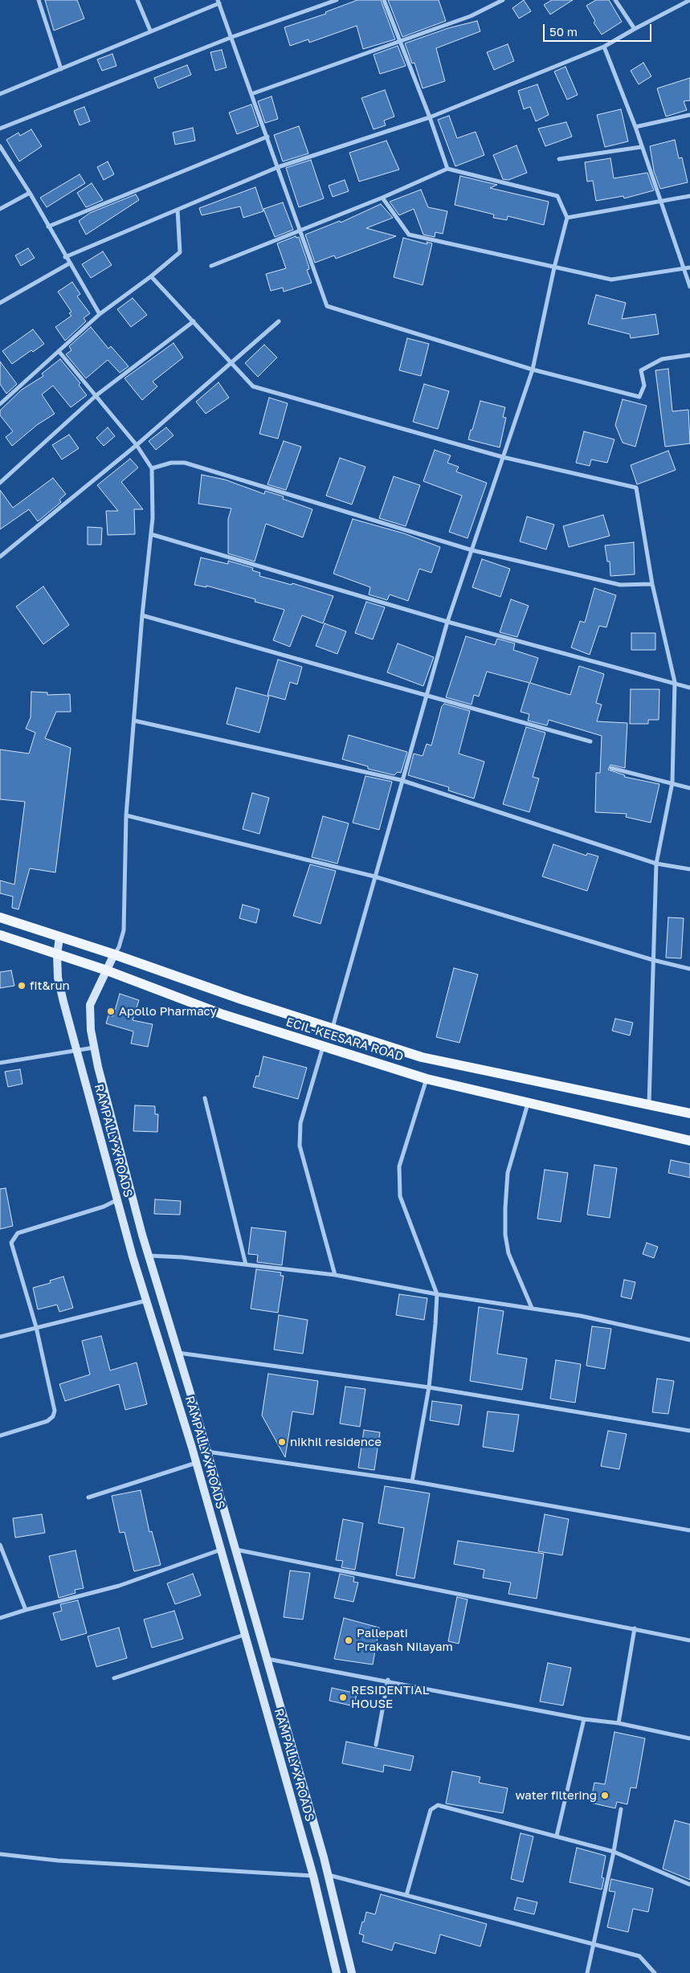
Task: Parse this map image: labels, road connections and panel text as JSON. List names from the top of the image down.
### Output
{
  "streets": {
    "main road": ["ECIL-KEESARA ROAD", "RAMPALLY X ROADS"]
  },
  "crossings": [
    ["ECIL-KEESARA ROAD", "RAMPALLY X ROADS"]
  ],
  "places": [
    "fit&run",
    "Apollo Pharmacy",
    "nikhil residence",
    "Pallepati Prakash Nilayam",
    "RESIDENTIAL HOUSE",
    "water filtering"
  ],
  "scale_bar": "50 m"
}
